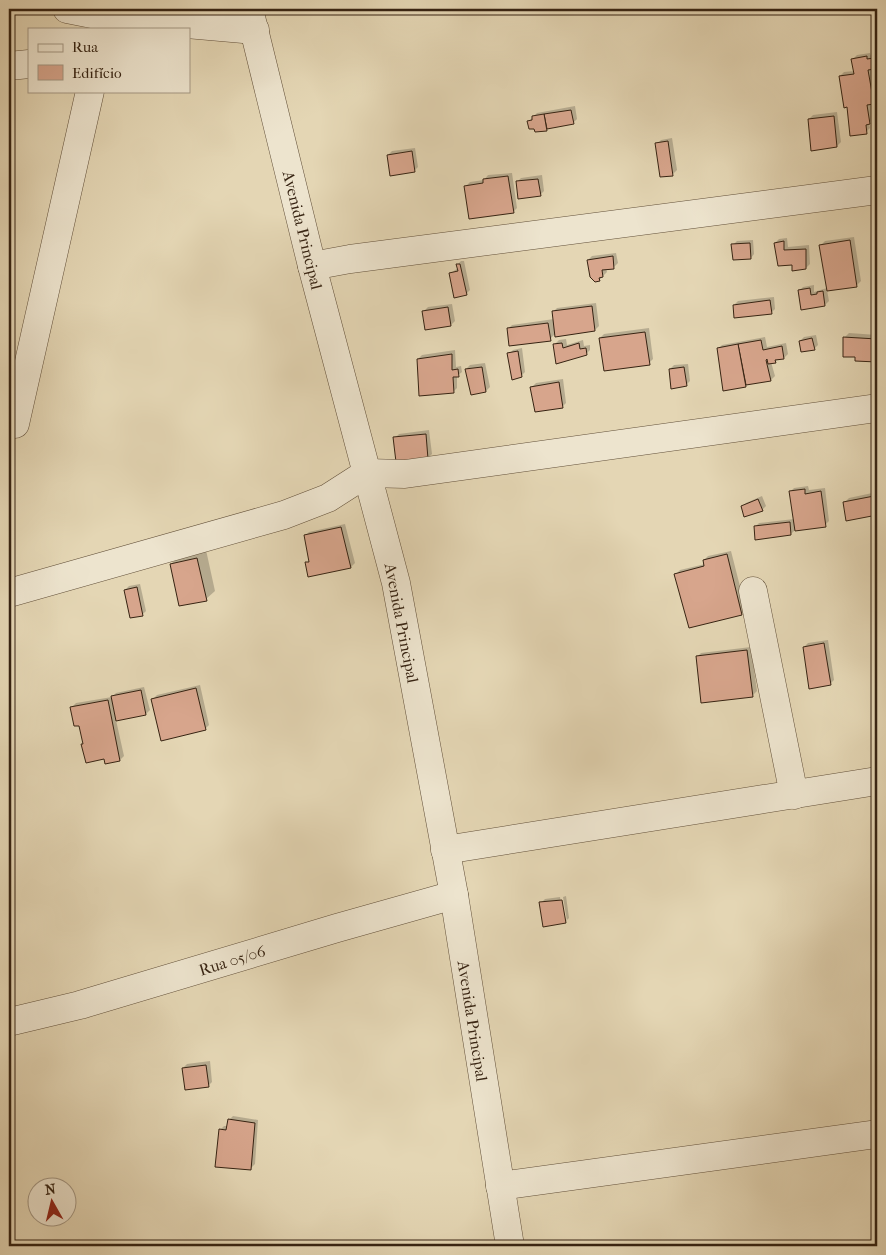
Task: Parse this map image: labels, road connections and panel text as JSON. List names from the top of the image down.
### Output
{
  "streets": {
    "street": ["Avenida Principal", "Rua 05/06"]
  },
  "crossings": [
    ["Avenida Principal", "Rua 05/06"]
  ],
  "legend": ["Rua", "Edifício"],
  "north": "top"
}
